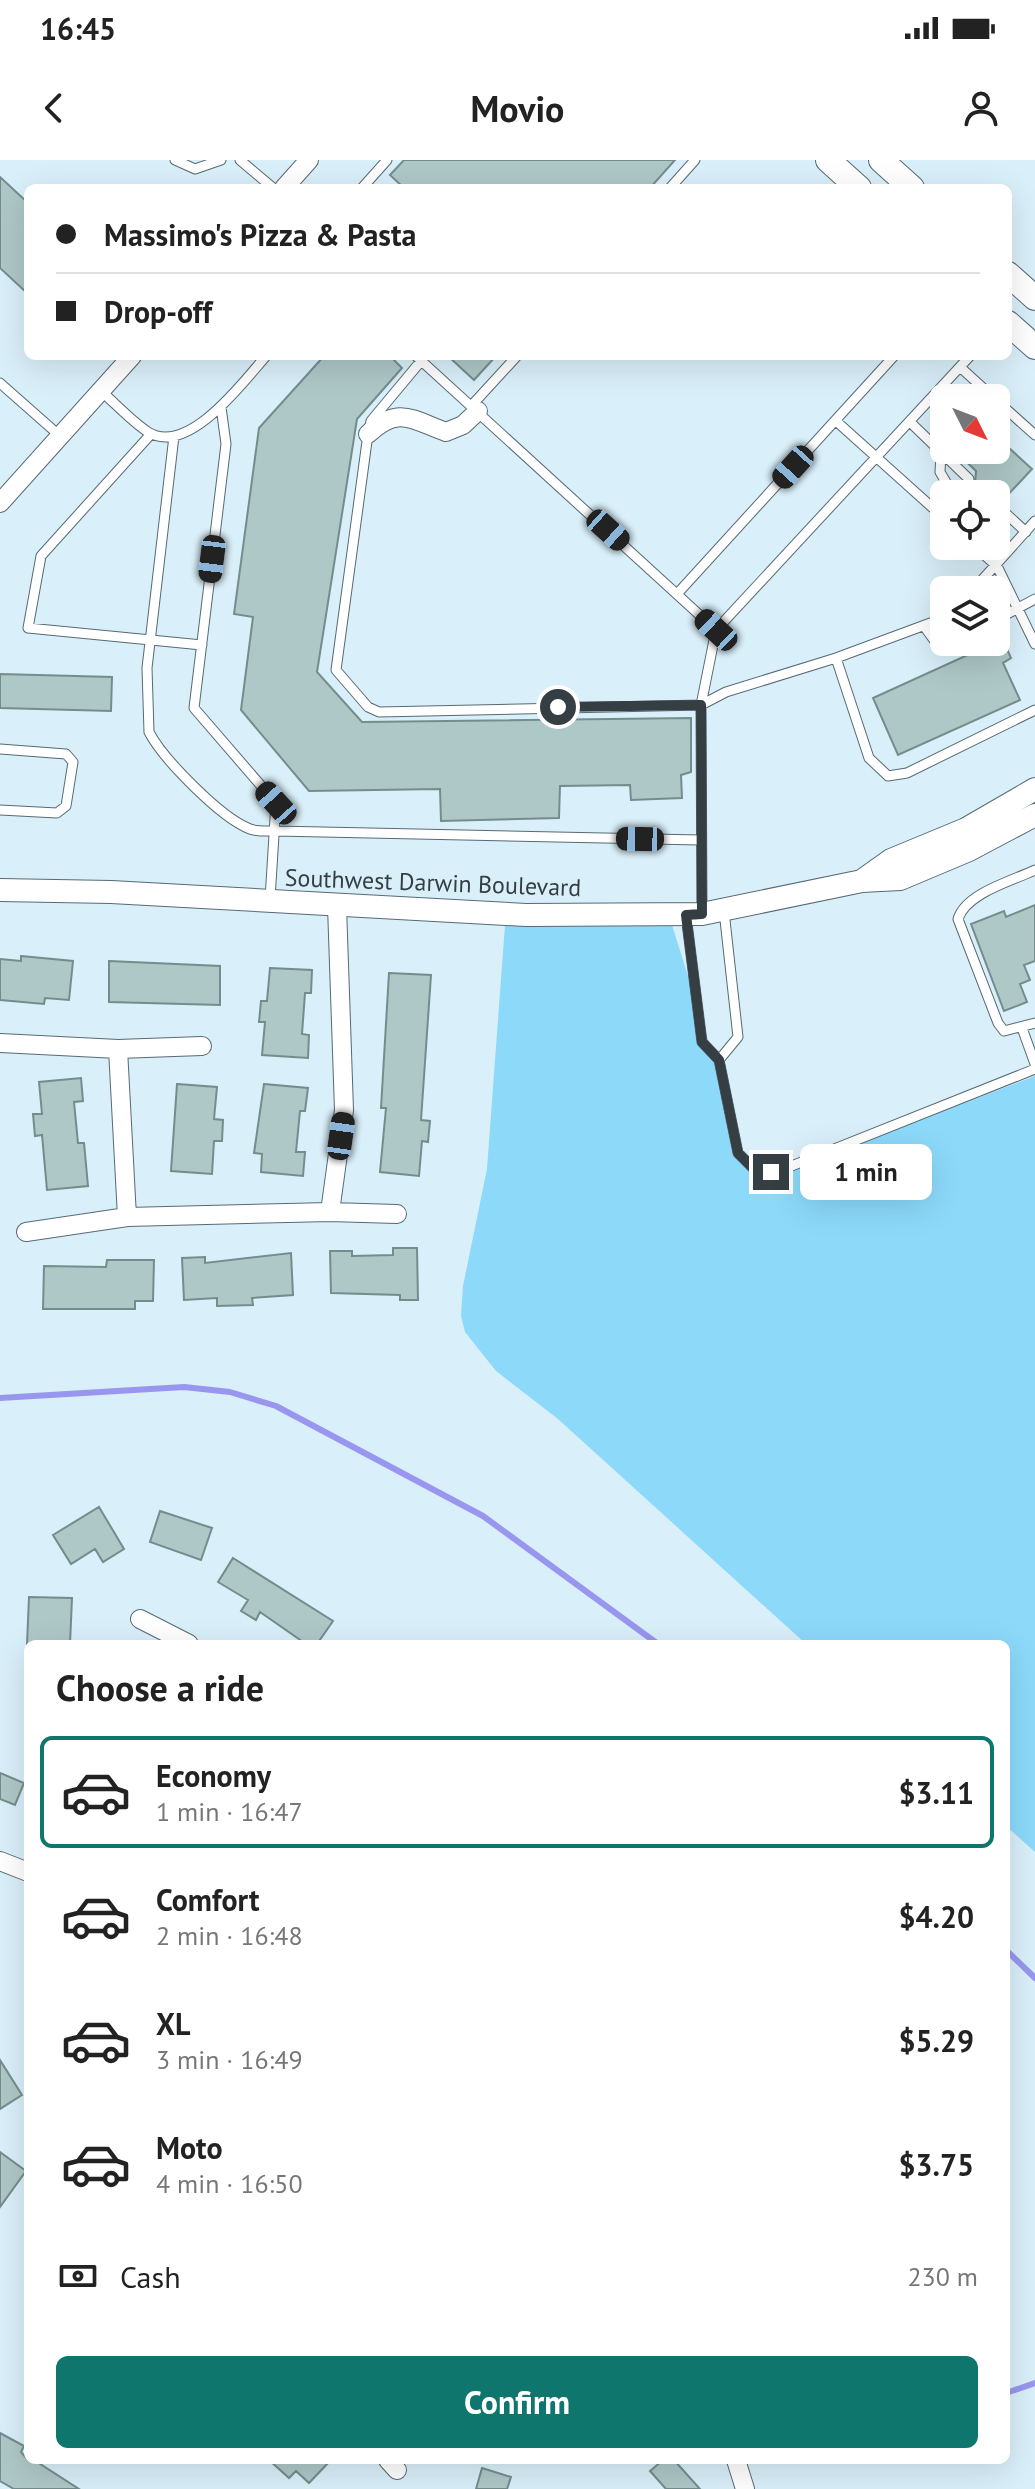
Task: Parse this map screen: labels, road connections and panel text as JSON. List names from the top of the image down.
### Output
{
  "streets": {
    "street": ["Southwest Darwin Boulevard"]
  },
  "north": "bottom right",
  "page": {
    "status": "16:45",
    "header": "Movio",
    "banner": ["Massimo's Pizza & Pasta", "Drop-off"],
    "bubble": "1 min",
    "heading": "Choose a ride",
    "list": [
      {
        "name": "Economy",
        "note": "1 min · 16:47",
        "value": "$3.11"
      },
      {
        "name": "Comfort",
        "note": "2 min · 16:48",
        "value": "$4.20"
      },
      {
        "name": "XL",
        "note": "3 min · 16:49",
        "value": "$5.29"
      },
      {
        "name": "Moto",
        "note": "4 min · 16:50",
        "value": "$3.75"
      }
    ],
    "pay": ["Cash", "230 m"],
    "buttons": "Confirm"
  }
}
